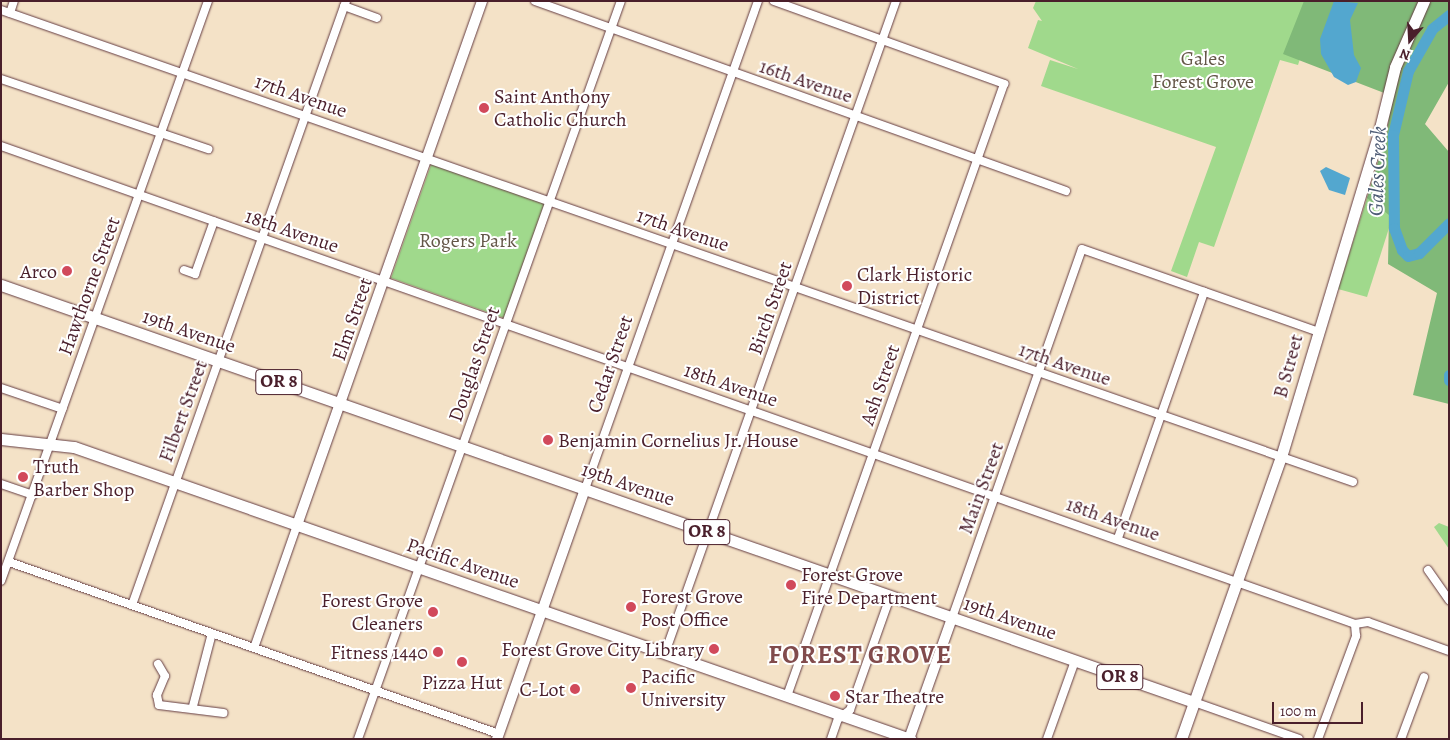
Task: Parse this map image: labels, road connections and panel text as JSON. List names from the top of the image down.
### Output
{
  "streets": {
    "main road": [
      "19th Avenue",
      "B Street",
      "OR 8",
      "Pacific Avenue"
    ],
    "street": [
      "16th Avenue",
      "17th Avenue",
      "18th Avenue",
      "Hawthorne Street",
      "Birch Street",
      "Elm Street",
      "Douglas Street",
      "Cedar Street",
      "Ash Street",
      "Filbert Street",
      "Main Street"
    ]
  },
  "crossings": [
    ["16th Avenue", "Birch Street"],
    ["16th Avenue", "Douglas Street"],
    ["16th Avenue", "Cedar Street"],
    ["16th Avenue", "Ash Street"],
    ["17th Avenue", "Hawthorne Street"],
    ["17th Avenue", "Birch Street"],
    ["17th Avenue", "Elm Street"],
    ["17th Avenue", "Douglas Street"],
    ["17th Avenue", "Cedar Street"],
    ["17th Avenue", "B Street"],
    ["17th Avenue", "Ash Street"],
    ["17th Avenue", "Filbert Street"],
    ["17th Avenue", "Main Street"],
    ["18th Avenue", "Hawthorne Street"],
    ["18th Avenue", "Birch Street"],
    ["18th Avenue", "Elm Street"],
    ["18th Avenue", "Douglas Street"],
    ["18th Avenue", "Cedar Street"],
    ["18th Avenue", "B Street"],
    ["18th Avenue", "Ash Street"],
    ["18th Avenue", "Filbert Street"],
    ["18th Avenue", "Main Street"],
    ["Hawthorne Street", "19th Avenue"],
    ["Hawthorne Street", "Pacific Avenue"],
    ["Birch Street", "19th Avenue"],
    ["Birch Street", "Ash Street"],
    ["Birch Street", "Pacific Avenue"],
    ["Elm Street", "19th Avenue"],
    ["Elm Street", "Pacific Avenue"],
    ["19th Avenue", "Douglas Street"],
    ["19th Avenue", "Cedar Street"],
    ["19th Avenue", "B Street"],
    ["19th Avenue", "Ash Street"],
    ["19th Avenue", "Filbert Street"],
    ["19th Avenue", "Main Street"],
    ["Douglas Street", "Pacific Avenue"],
    ["Cedar Street", "Pacific Avenue"],
    ["Ash Street", "Pacific Avenue"],
    ["Filbert Street", "Pacific Avenue"],
    ["Main Street", "Pacific Avenue"]
  ],
  "districts": ["FOREST GROVE"],
  "water": ["Gales Creek"],
  "parks": ["Gales Forest Grove", "Rogers Park"],
  "places": [
    "Saint Anthony Catholic Church",
    "Arco",
    "Clark Historic District",
    "Benjamin Cornelius Jr. House",
    "Truth Barber Shop",
    "Forest Grove Fire Department",
    "Forest Grove Post Office",
    "Forest Grove Cleaners",
    "Forest Grove City Library",
    "Fitness 1440",
    "Pizza Hut",
    "Pacific University",
    "C-Lot",
    "Star Theatre"
  ],
  "scale_bar": "100 m",
  "north": "bottom"
}
